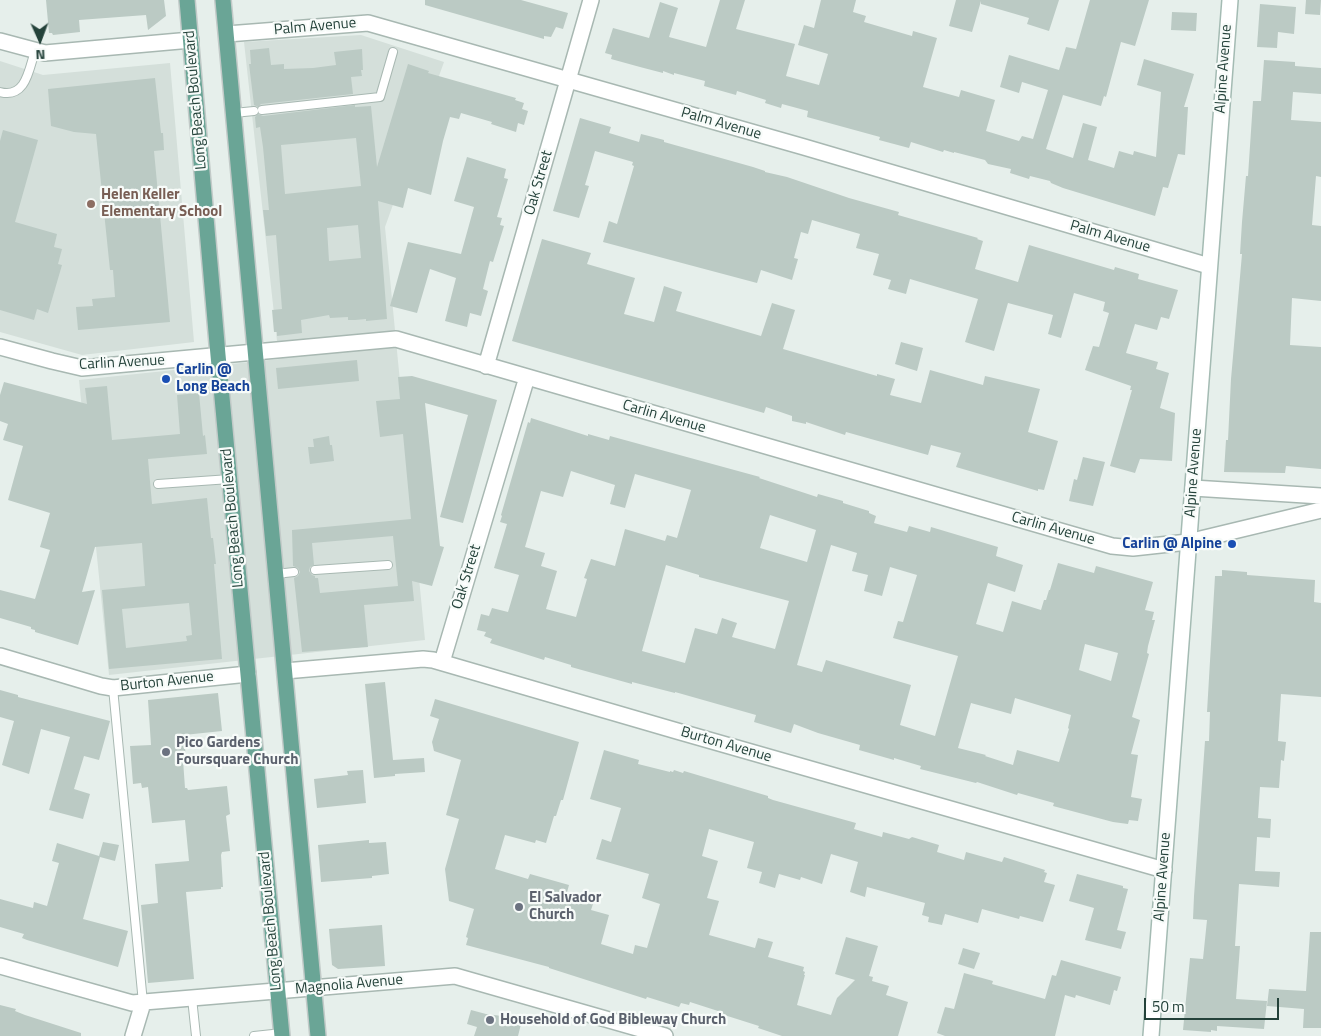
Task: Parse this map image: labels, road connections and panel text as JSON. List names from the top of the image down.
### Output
{
  "streets": {
    "main road": ["Long Beach Boulevard"],
    "street": [
      "Palm Avenue",
      "Alpine Avenue",
      "Oak Street",
      "Carlin Avenue",
      "Burton Avenue",
      "Magnolia Avenue"
    ]
  },
  "crossings": [
    ["Palm Avenue", "Alpine Avenue"],
    ["Palm Avenue", "Oak Street"],
    ["Alpine Avenue", "Carlin Avenue"],
    ["Alpine Avenue", "Burton Avenue"],
    ["Long Beach Boulevard", "Carlin Avenue"],
    ["Long Beach Boulevard", "Burton Avenue"],
    ["Long Beach Boulevard", "Magnolia Avenue"],
    ["Oak Street", "Carlin Avenue"],
    ["Oak Street", "Burton Avenue"]
  ],
  "places": [
    "Helen Keller Elementary School",
    "Carlin @ Long Beach",
    "Carlin @ Alpine",
    "Pico Gardens Foursquare Church",
    "El Salvador Church",
    "Household of God Bibleway Church"
  ],
  "scale_bar": "50 m",
  "north": "bottom"
}
